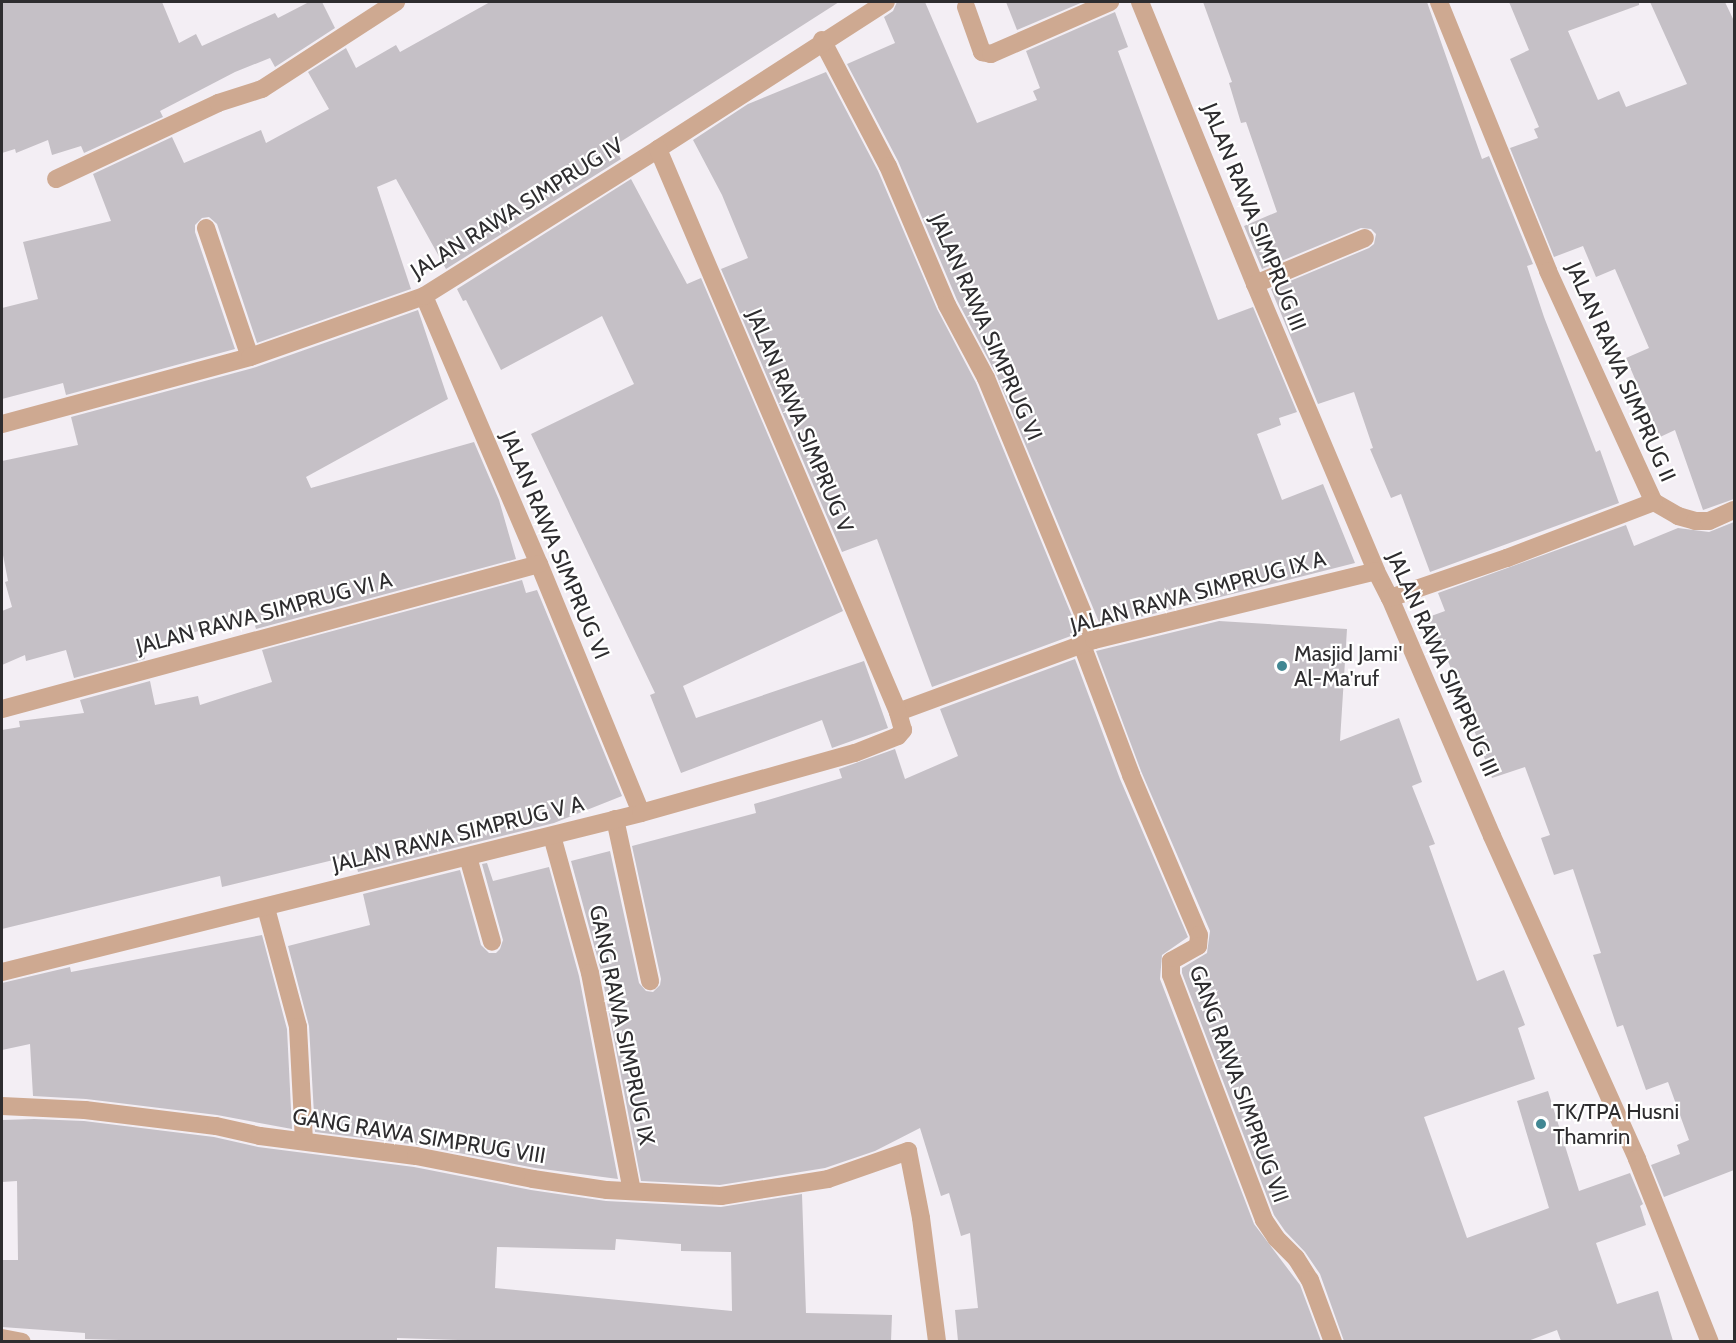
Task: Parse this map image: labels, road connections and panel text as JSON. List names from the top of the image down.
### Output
{
  "streets": {
    "street": [
      "JALAN RAWA SIMPRUG IV",
      "JALAN RAWA SIMPRUG III",
      "JALAN RAWA SIMPRUG VI",
      "JALAN RAWA SIMPRUG II",
      "JALAN RAWA SIMPRUG V",
      "JALAN RAWA SIMPRUG IX A",
      "JALAN RAWA SIMPRUG VI A",
      "JALAN RAWA SIMPRUG V A",
      "GANG RAWA SIMPRUG IX",
      "GANG RAWA SIMPRUG VII",
      "GANG RAWA SIMPRUG VIII"
    ]
  },
  "crossings": [
    ["JALAN RAWA SIMPRUG IV", "JALAN RAWA SIMPRUG VI"],
    ["JALAN RAWA SIMPRUG IV", "JALAN RAWA SIMPRUG V"],
    ["JALAN RAWA SIMPRUG III", "JALAN RAWA SIMPRUG II"],
    ["JALAN RAWA SIMPRUG III", "JALAN RAWA SIMPRUG IX A"],
    ["JALAN RAWA SIMPRUG VI", "JALAN RAWA SIMPRUG IX A"],
    ["JALAN RAWA SIMPRUG VI", "JALAN RAWA SIMPRUG VI A"],
    ["JALAN RAWA SIMPRUG VI", "JALAN RAWA SIMPRUG V A"],
    ["JALAN RAWA SIMPRUG VI", "GANG RAWA SIMPRUG VII"],
    ["JALAN RAWA SIMPRUG V", "JALAN RAWA SIMPRUG IX A"],
    ["JALAN RAWA SIMPRUG V", "JALAN RAWA SIMPRUG V A"],
    ["JALAN RAWA SIMPRUG IX A", "JALAN RAWA SIMPRUG V A"],
    ["JALAN RAWA SIMPRUG IX A", "GANG RAWA SIMPRUG VII"],
    ["JALAN RAWA SIMPRUG V A", "GANG RAWA SIMPRUG IX"],
    ["GANG RAWA SIMPRUG IX", "GANG RAWA SIMPRUG VIII"]
  ],
  "places": ["Masjid Jami' Al-Ma'ruf", "TK/TPA Husni Thamrin"]
}
